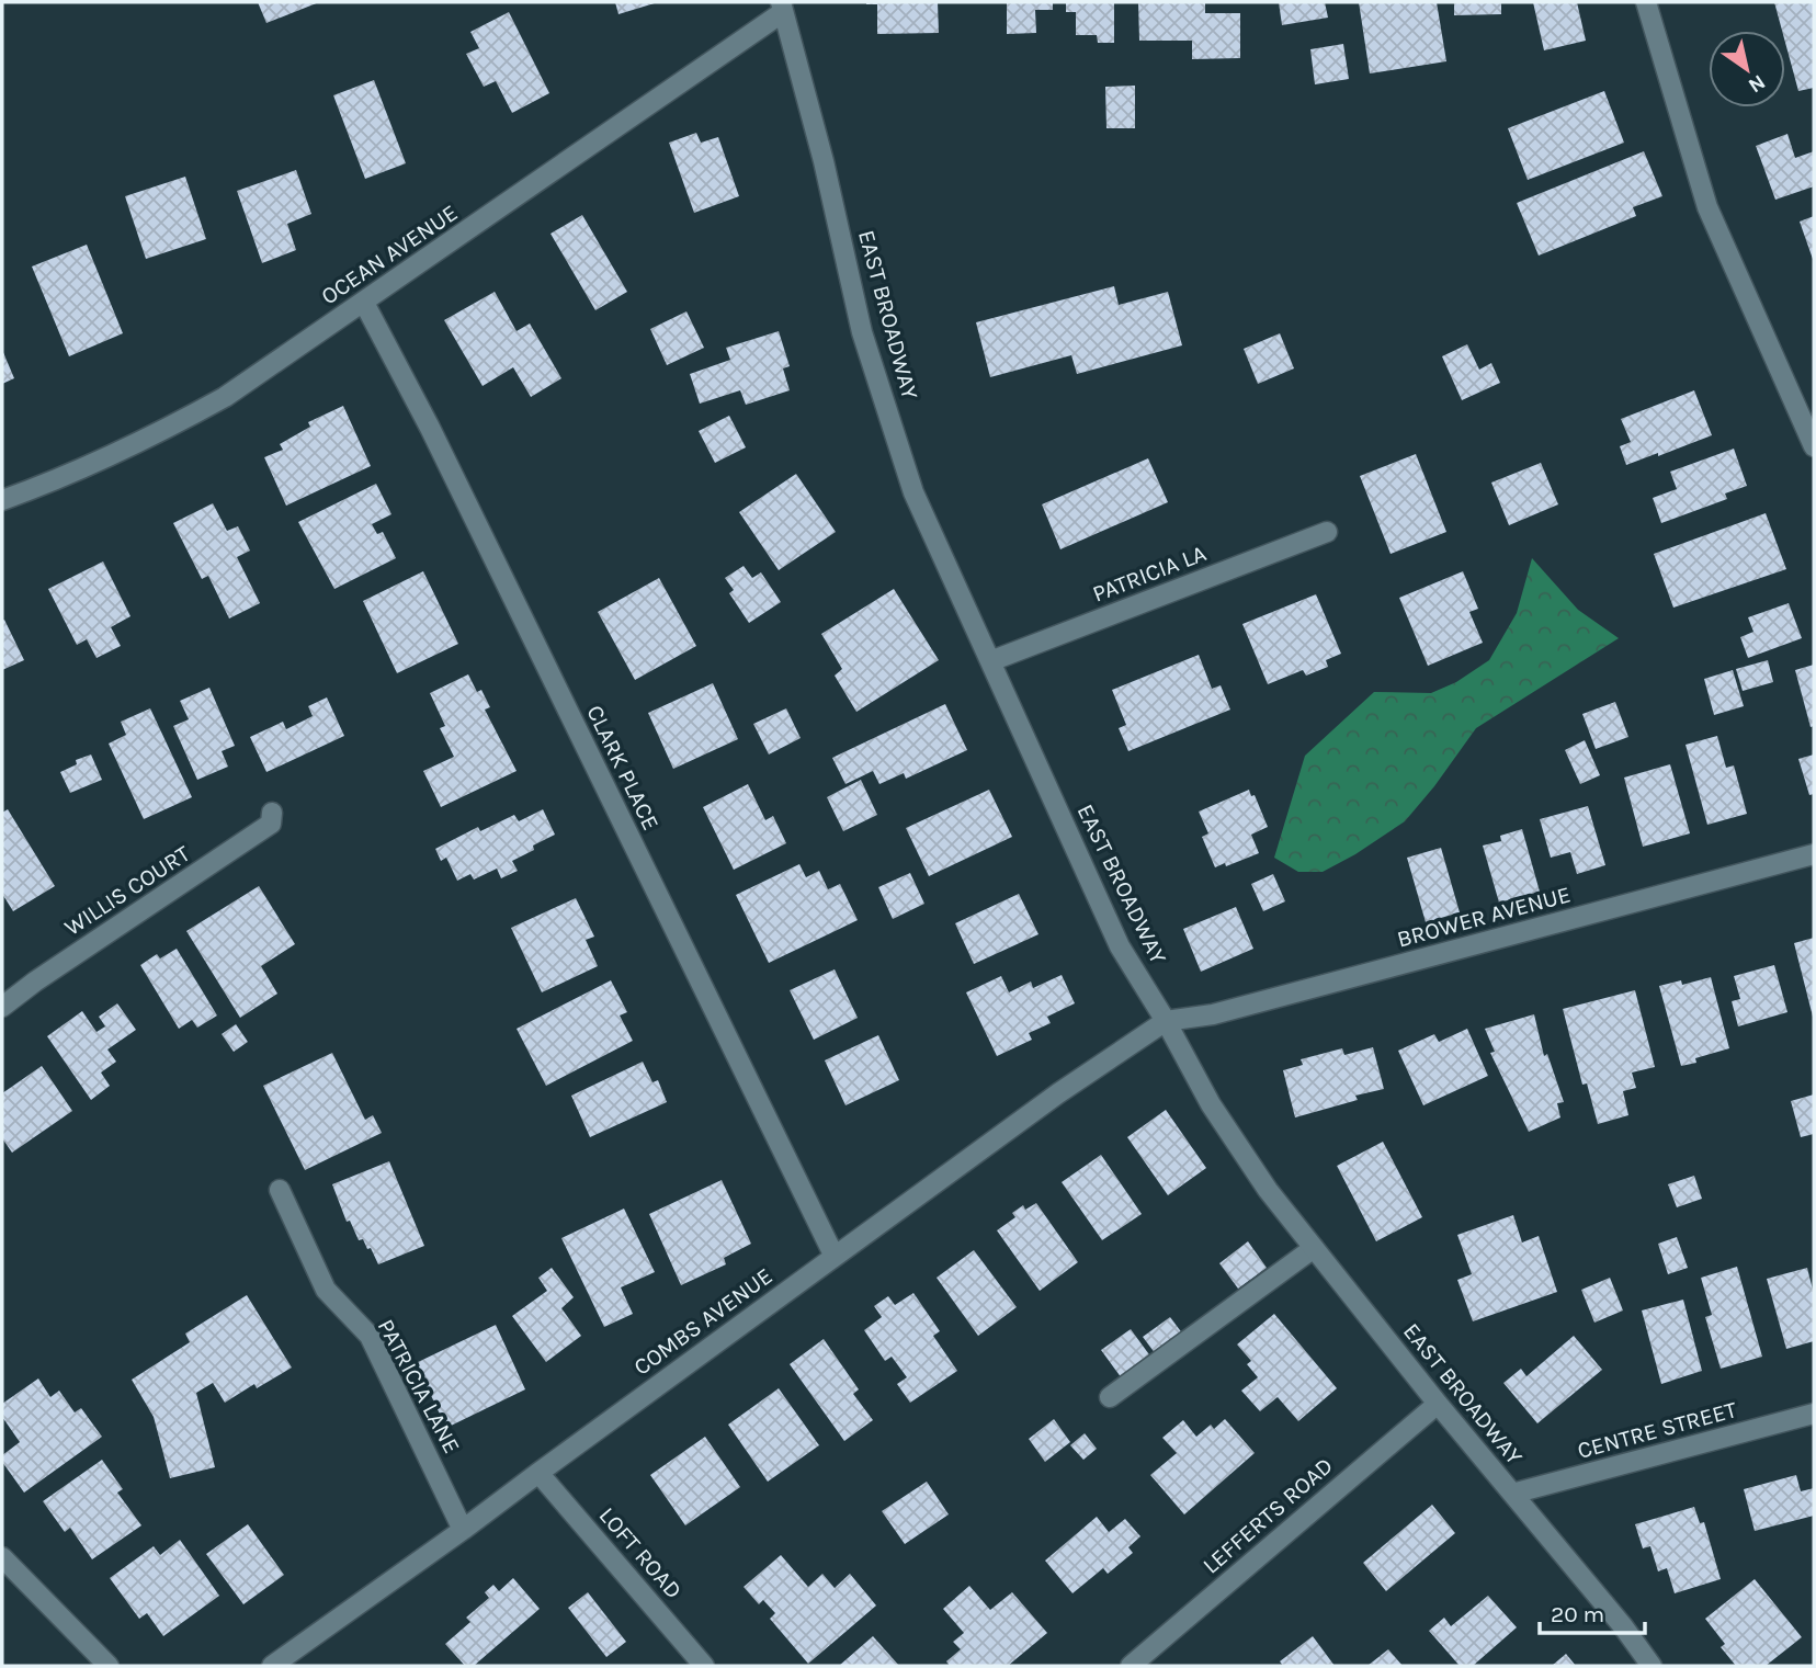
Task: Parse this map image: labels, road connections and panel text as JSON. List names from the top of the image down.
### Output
{
  "streets": {
    "street": [
      "OCEAN AVENUE",
      "EAST BROADWAY",
      "PATRICIA LA",
      "CLARK PLACE",
      "WILLIS COURT",
      "BROWER AVENUE",
      "COMBS AVENUE",
      "PATRICIA LANE",
      "CENTRE STREET",
      "LEFFERTS ROAD",
      "LOFT ROAD"
    ]
  },
  "crossings": [
    ["OCEAN AVENUE", "EAST BROADWAY"],
    ["OCEAN AVENUE", "CLARK PLACE"],
    ["EAST BROADWAY", "PATRICIA LA"],
    ["EAST BROADWAY", "BROWER AVENUE"],
    ["EAST BROADWAY", "COMBS AVENUE"],
    ["EAST BROADWAY", "CENTRE STREET"],
    ["EAST BROADWAY", "LEFFERTS ROAD"],
    ["CLARK PLACE", "COMBS AVENUE"],
    ["BROWER AVENUE", "COMBS AVENUE"],
    ["COMBS AVENUE", "PATRICIA LANE"],
    ["COMBS AVENUE", "LOFT ROAD"]
  ],
  "scale_bar": "20 m",
  "north": "bottom right"
}
